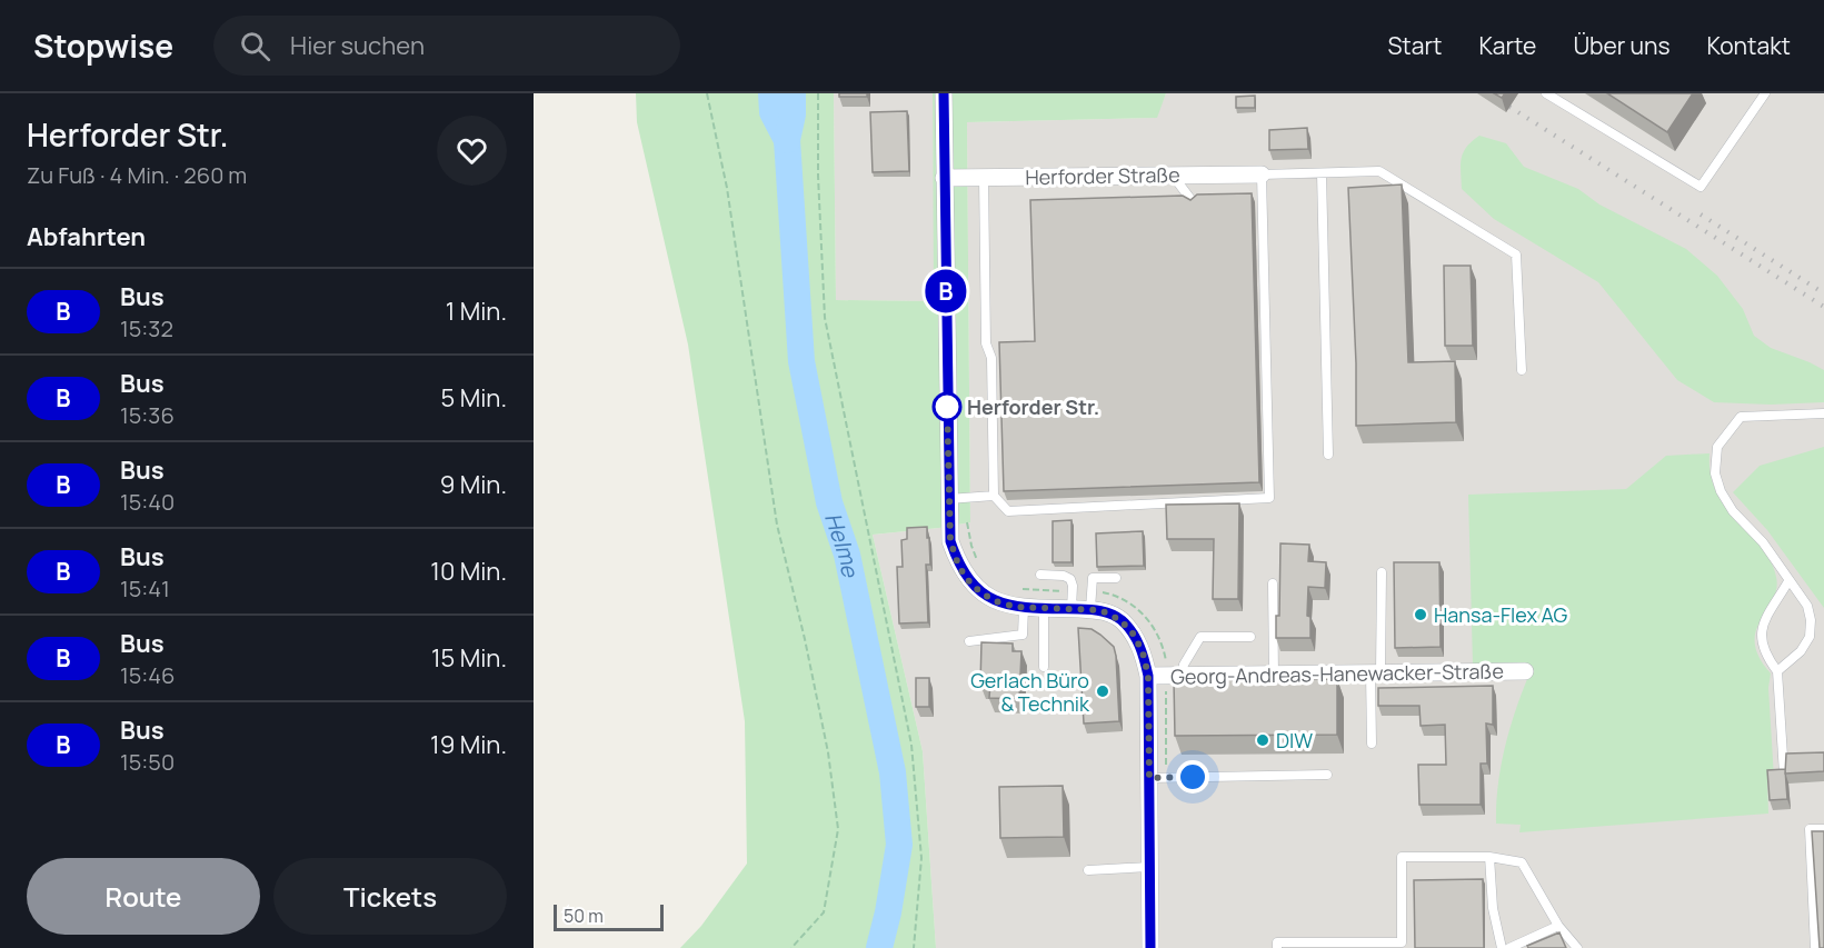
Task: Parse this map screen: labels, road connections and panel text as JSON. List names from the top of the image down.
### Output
{
  "streets": {
    "street": ["Herforder Straße", "Georg-Andreas-Hanewacker-Straße"]
  },
  "water": ["Helme"],
  "places": [
    "Herforder Str.",
    "Hansa-Flex AG",
    "Gerlach Büro & Technik",
    "DIW"
  ],
  "lines": ["bus line B"],
  "scale_bar": "50 m",
  "page": {
    "header": "Stopwise",
    "search": "Hier suchen",
    "nav": [
      "Start",
      "Karte",
      "Über uns",
      "Kontakt"
    ],
    "heading": [
      ["Herforder Str.", "Zu Fuß · 4 Min. · 260 m"],
      "Abfahrten"
    ],
    "on_map": "B",
    "list": [
      {
        "mark": "B",
        "name": "Bus",
        "note": "15:32",
        "value": "1 Min."
      },
      {
        "mark": "B",
        "name": "Bus",
        "note": "15:36",
        "value": "5 Min."
      },
      {
        "mark": "B",
        "name": "Bus",
        "note": "15:40",
        "value": "9 Min."
      },
      {
        "mark": "B",
        "name": "Bus",
        "note": "15:41",
        "value": "10 Min."
      },
      {
        "mark": "B",
        "name": "Bus",
        "note": "15:46",
        "value": "15 Min."
      },
      {
        "mark": "B",
        "name": "Bus",
        "note": "15:50",
        "value": "19 Min."
      }
    ],
    "buttons": ["Route", "Tickets"],
    "scale": "50 m"
  }
}
